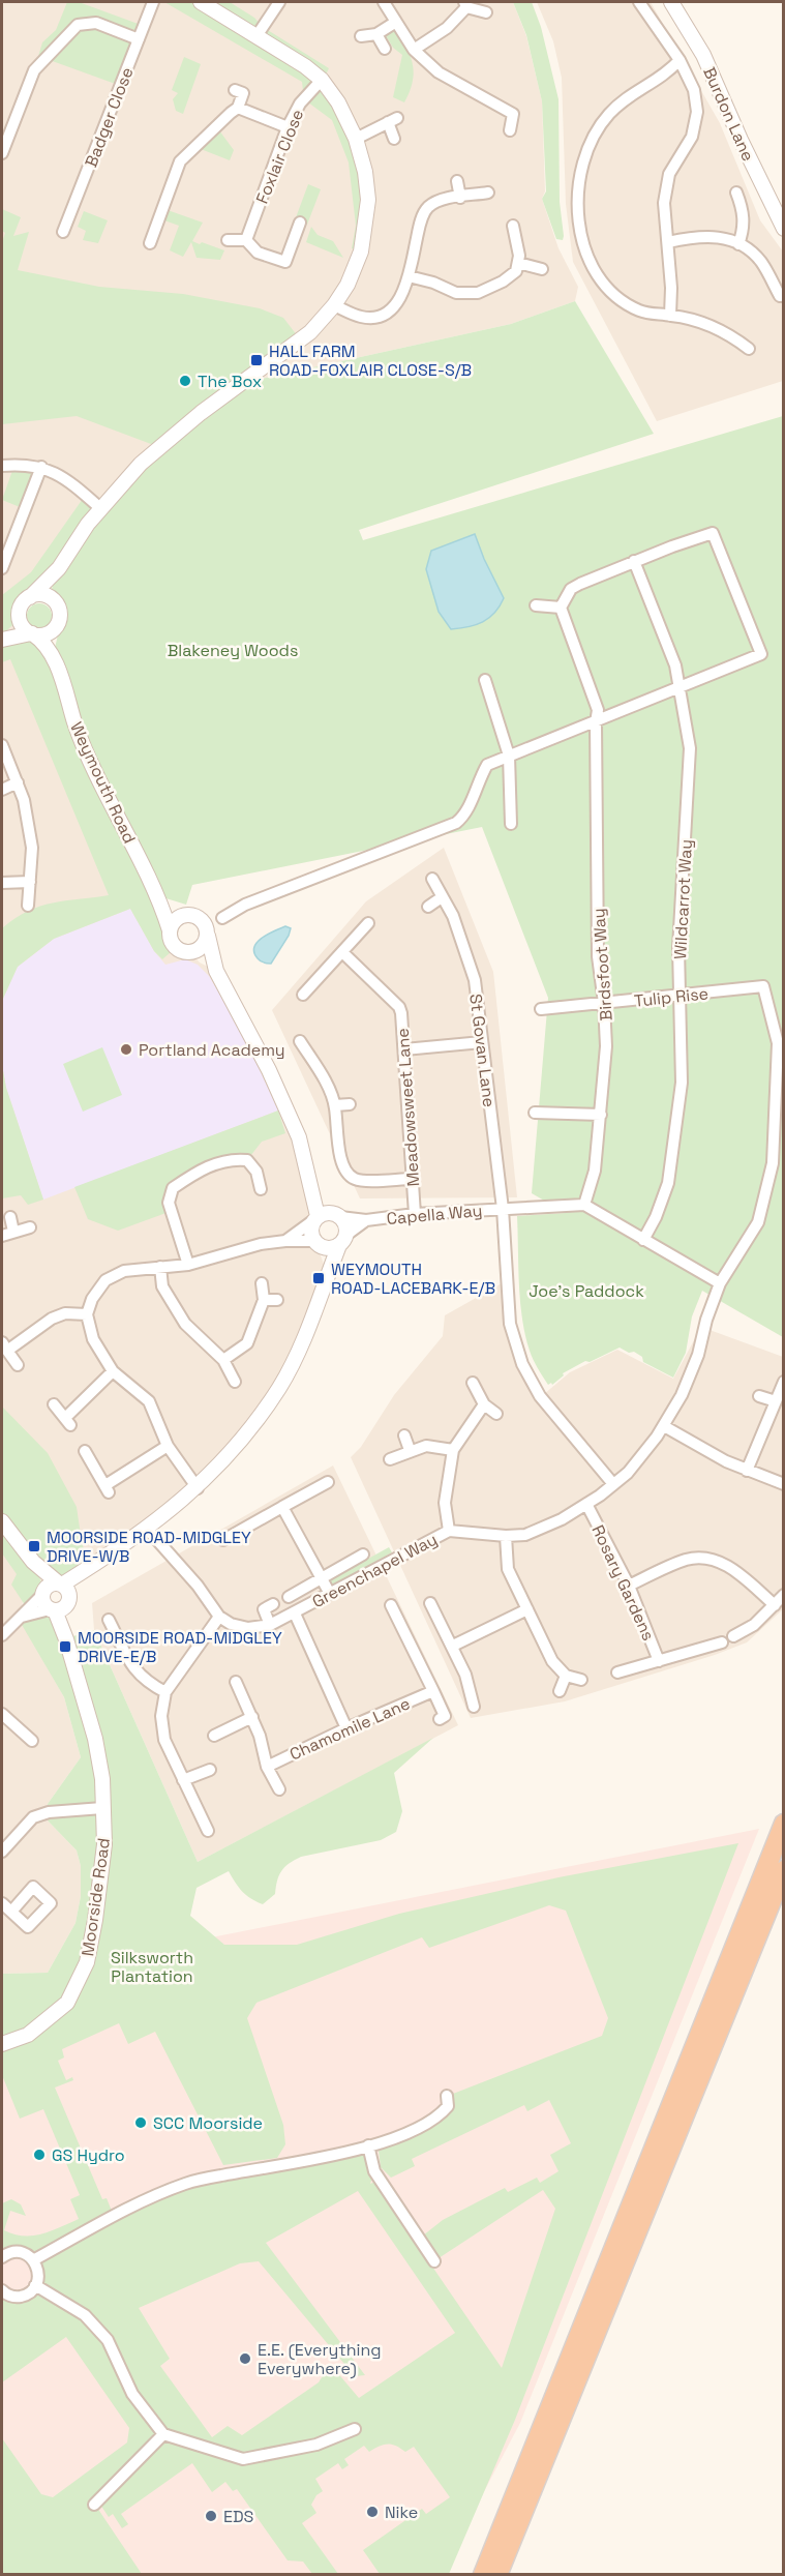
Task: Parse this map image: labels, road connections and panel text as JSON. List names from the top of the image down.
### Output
{
  "streets": {
    "street": [
      "Burdon Lane",
      "Badger Close",
      "Foxlair Close",
      "Weymouth Road",
      "Wildcarrot Way",
      "Birdsfoot Way",
      "Tulip Rise",
      "St Govan Lane",
      "Meadowsweet Lane",
      "Capella Way",
      "Greenchapel Way",
      "Rosary Gardens",
      "Chamomile Lane",
      "Moorside Road"
    ]
  },
  "crossings": [
    ["Wildcarrot Way", "Tulip Rise"],
    ["Birdsfoot Way", "Tulip Rise"],
    ["Birdsfoot Way", "Capella Way"],
    ["Tulip Rise", "Greenchapel Way"],
    ["St Govan Lane", "Capella Way"],
    ["St Govan Lane", "Greenchapel Way"],
    ["Meadowsweet Lane", "Capella Way"],
    ["Greenchapel Way", "Rosary Gardens"]
  ],
  "parks": ["Blakeney Woods", "Joe's Paddock", "Silksworth Plantation"],
  "places": {
    "transit": [
      "HALL FARM ROAD-FOXLAIR CLOSE-S/B",
      "WEYMOUTH ROAD-LACEBARK-E/B",
      "MOORSIDE ROAD-MIDGLEY DRIVE-W/B",
      "MOORSIDE ROAD-MIDGLEY DRIVE-E/B"
    ],
    "other": [
      "The Box",
      "Portland Academy",
      "SCC Moorside",
      "GS Hydro",
      "E.E. (Everything Everywhere)",
      "Nike",
      "EDS"
    ]
  }
}
